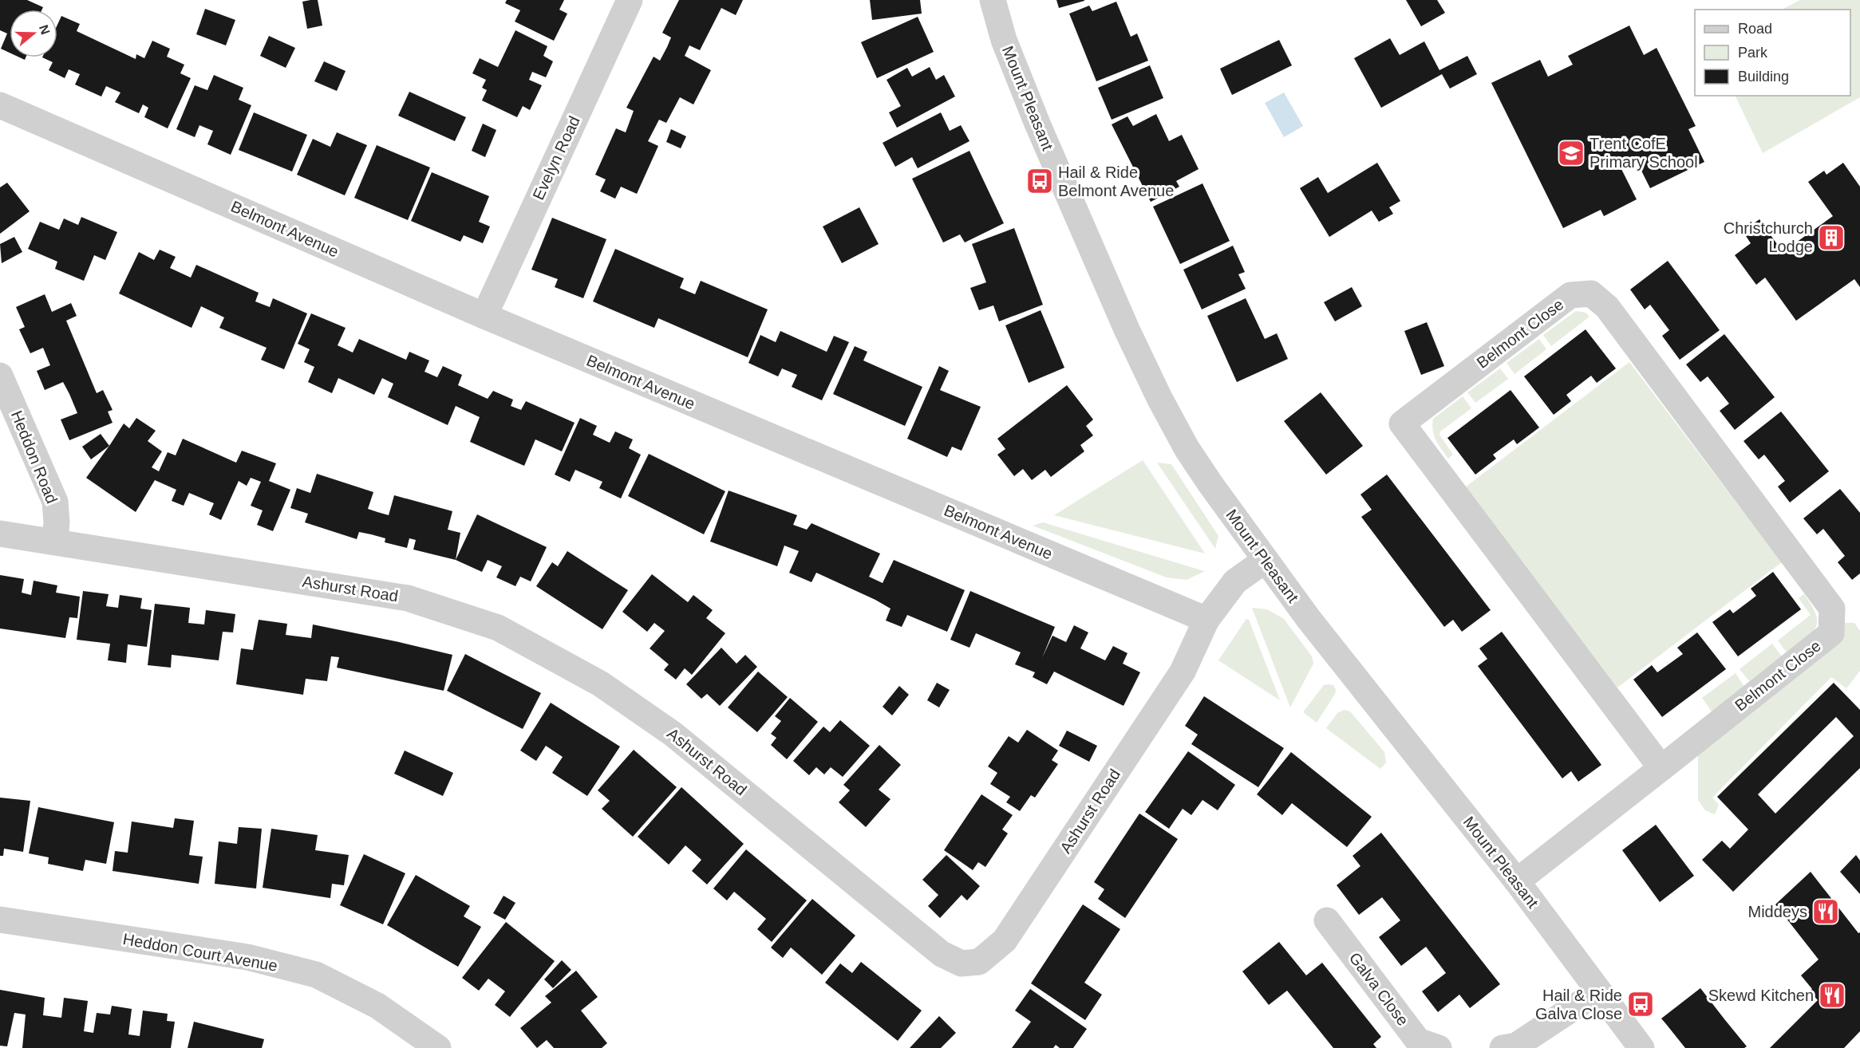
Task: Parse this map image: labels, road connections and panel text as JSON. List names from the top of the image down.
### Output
{
  "streets": {
    "street": [
      "Mount Pleasant",
      "Evelyn Road",
      "Belmont Avenue",
      "Belmont Close",
      "Heddon Road",
      "Ashurst Road",
      "Heddon Court Avenue",
      "Galva Close"
    ]
  },
  "crossings": [
    ["Mount Pleasant", "Belmont Close"],
    ["Evelyn Road", "Belmont Avenue"],
    ["Belmont Avenue", "Ashurst Road"],
    ["Heddon Road", "Ashurst Road"]
  ],
  "places": {
    "school or university": ["Trent CofE Primary School"],
    "bus stop": ["Hail & Ride Belmont Avenue", "Hail & Ride Galva Close"],
    "building": ["Christchurch Lodge"],
    "restaurant": ["Middeys", "Skewd Kitchen"]
  },
  "legend": ["Road", "Park", "Building"],
  "north": "right"
}
